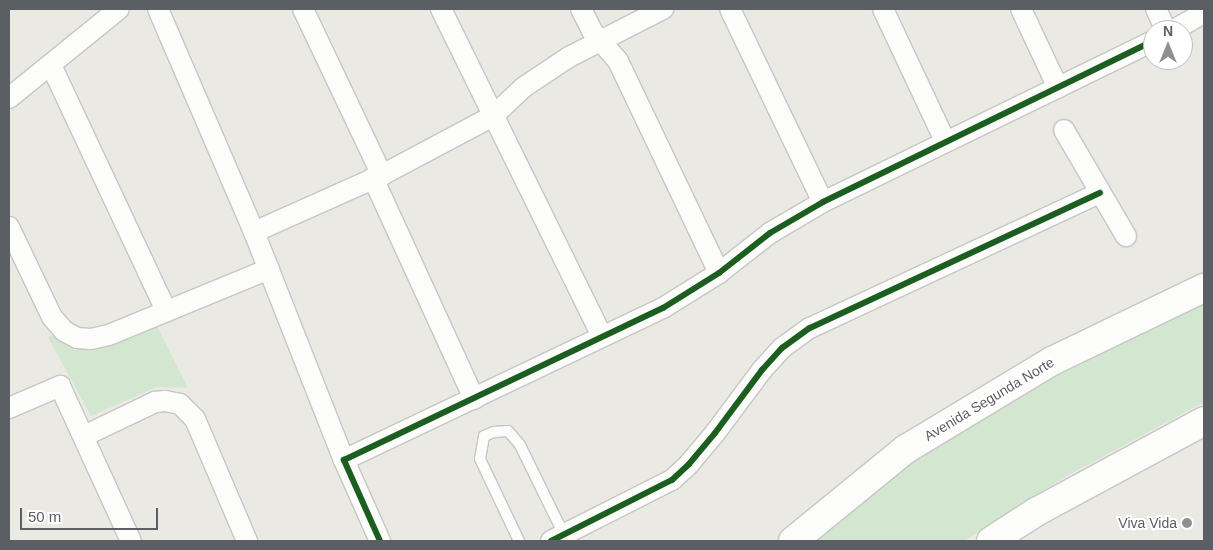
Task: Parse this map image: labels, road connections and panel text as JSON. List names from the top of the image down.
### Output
{
  "streets": {
    "main road": ["Avenida Segunda Norte"]
  },
  "places": ["Viva Vida"],
  "scale_bar": "50 m",
  "north": "top"
}
